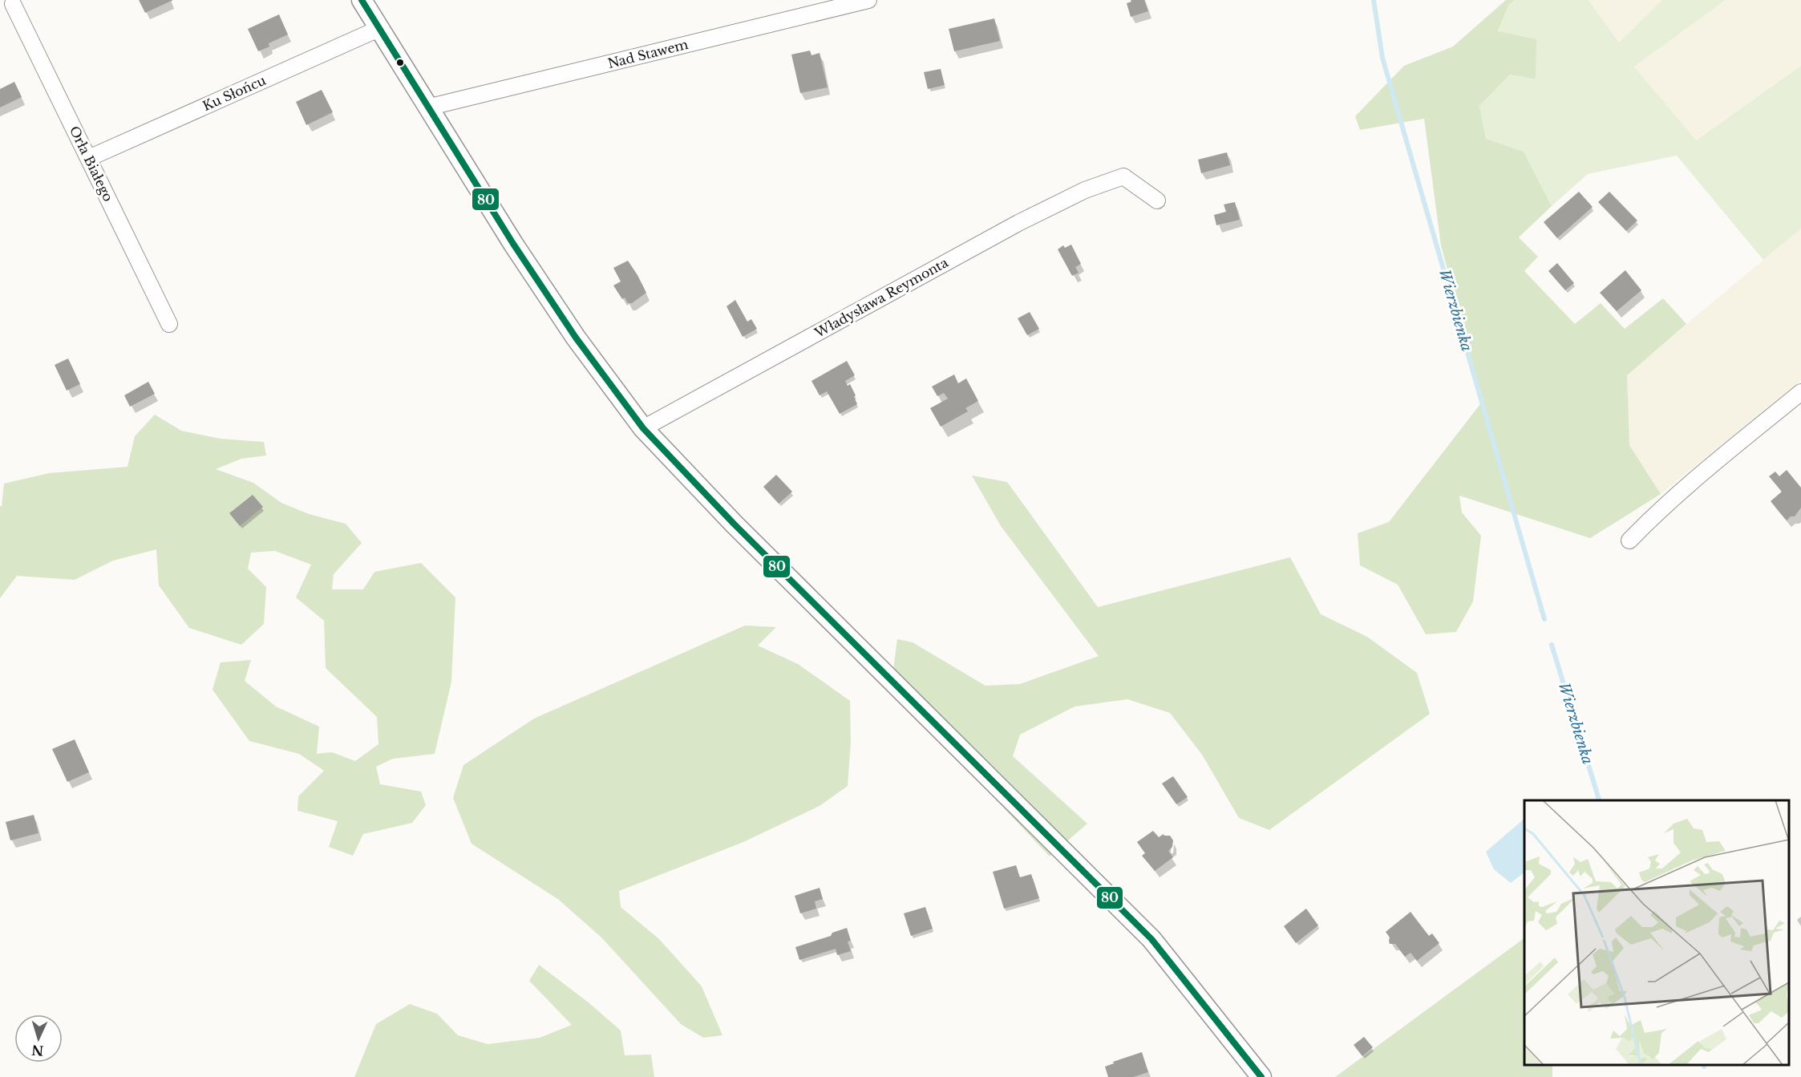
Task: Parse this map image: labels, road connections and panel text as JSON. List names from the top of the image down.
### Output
{
  "streets": {
    "street": [
      "Nad Stawem",
      "Ku Słońcu",
      "Orła Białego",
      "Władysława Reymonta"
    ]
  },
  "crossings": [
    ["Ku Słońcu", "Orła Białego"]
  ],
  "water": ["Wierzbienka"],
  "lines": ["transit line 80"],
  "north": "bottom"
}
